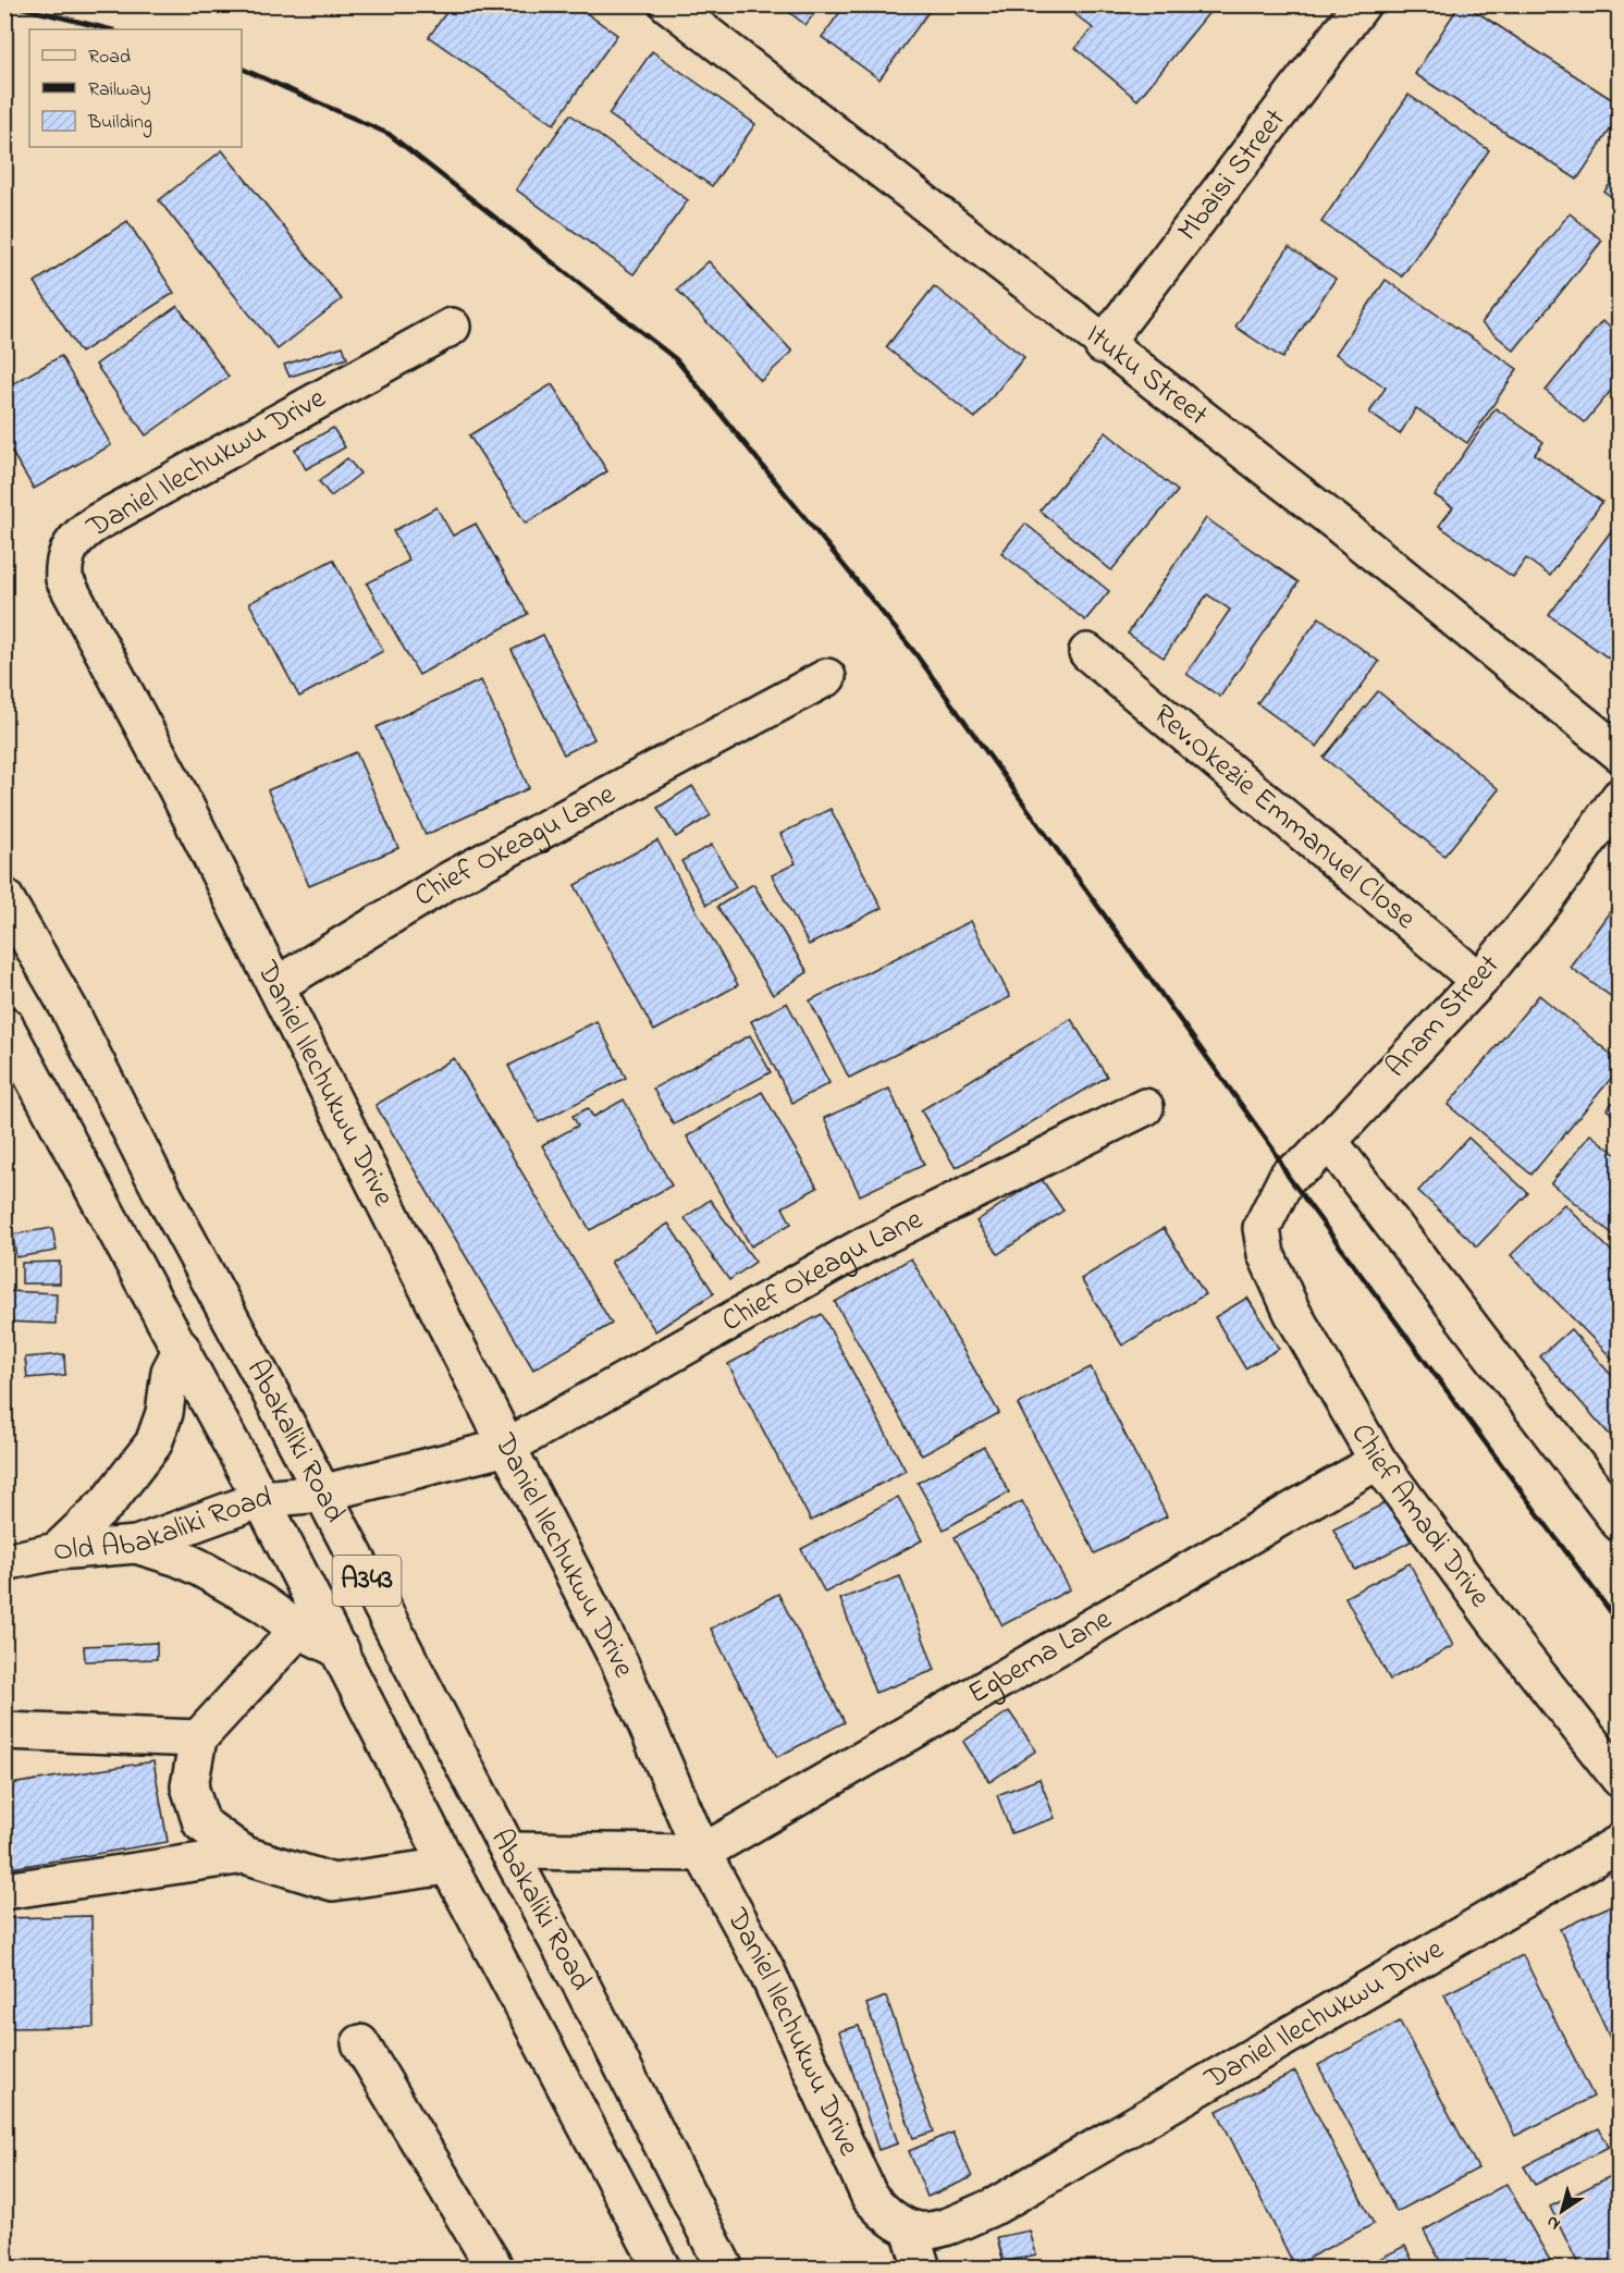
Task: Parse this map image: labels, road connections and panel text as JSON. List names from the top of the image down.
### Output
{
  "streets": {
    "main road": [
      "Mbaisi Street",
      "Ituku Street",
      "Daniel Ilechukwu Drive",
      "Rev.Okezie Emmanuel Close",
      "Chief Okeagu Lane",
      "Anam Street",
      "Abakaliki Road",
      "Chief Amadi Drive",
      "Old Abakaliki Road",
      "A343",
      "Egbema Lane"
    ]
  },
  "crossings": [
    ["Mbaisi Street", "Ituku Street"],
    ["Daniel Ilechukwu Drive", "Chief Okeagu Lane"],
    ["Daniel Ilechukwu Drive", "Egbema Lane"],
    ["Rev.Okezie Emmanuel Close", "Anam Street"],
    ["Chief Okeagu Lane", "Abakaliki Road"],
    ["Chief Okeagu Lane", "Old Abakaliki Road"],
    ["Anam Street", "Chief Amadi Drive"],
    ["Abakaliki Road", "Old Abakaliki Road"],
    ["Chief Amadi Drive", "Egbema Lane"]
  ],
  "legend": ["Road", "Railway", "Building"],
  "north": "bottom left"
}
